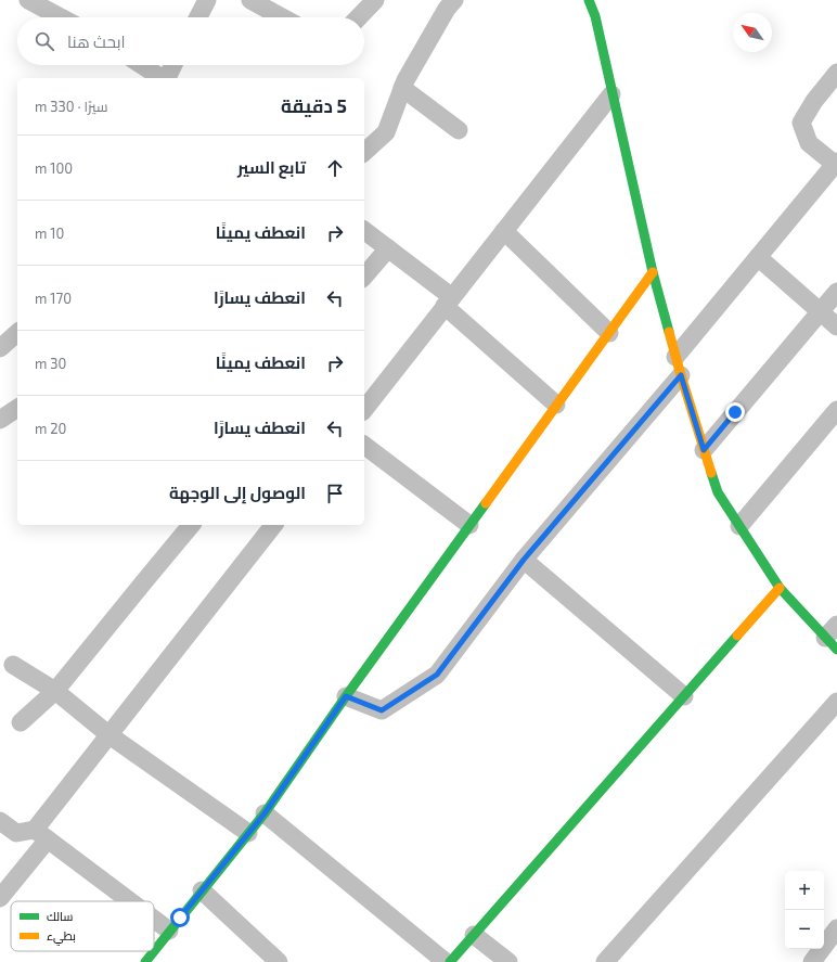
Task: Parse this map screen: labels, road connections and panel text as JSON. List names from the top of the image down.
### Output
{
  "legend": ["سالك", "بطيء"],
  "north": "top left",
  "page": {
    "search": "ابحث هنا",
    "heading": ["5 دقيقة", "سيرًا · 330 m"],
    "list": [
      ["تابع السير", "100 m"],
      ["انعطف يمينًا", "10 m"],
      ["انعطف يسارًا", "170 m"],
      ["انعطف يمينًا", "30 m"],
      ["انعطف يسارًا", "20 m"],
      "الوصول إلى الوجهة"
    ],
    "map_buttons": ["+", "−"]
  }
}
